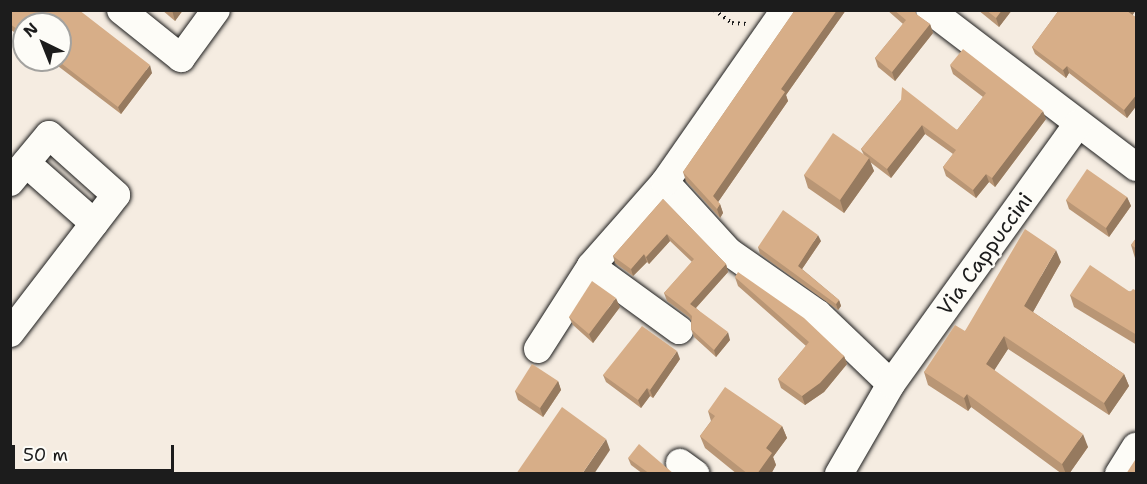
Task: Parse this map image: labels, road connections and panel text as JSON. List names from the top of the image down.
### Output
{
  "streets": {
    "street": ["Via Cappuccini"]
  },
  "scale_bar": "50 m",
  "north": "top left"
}
